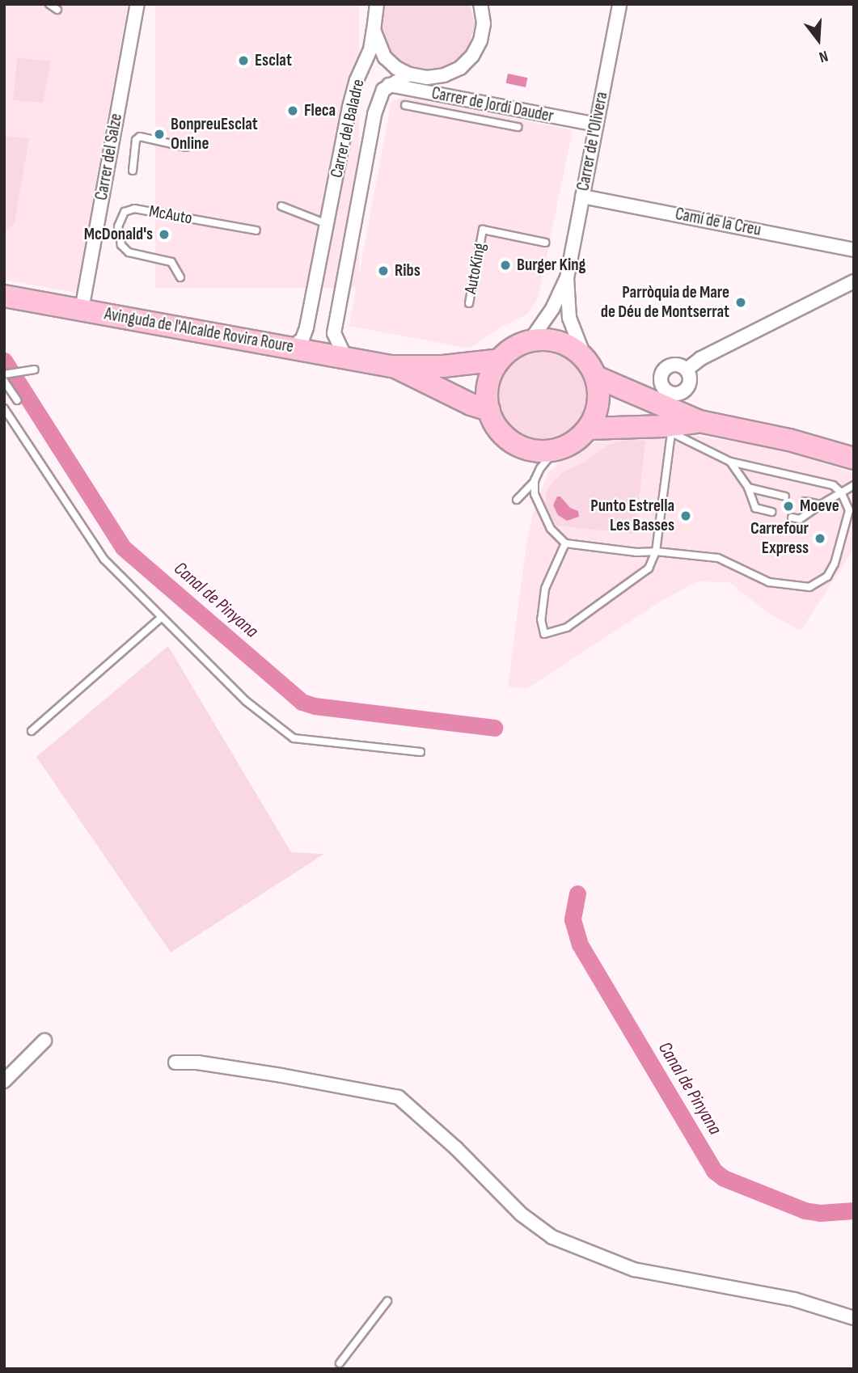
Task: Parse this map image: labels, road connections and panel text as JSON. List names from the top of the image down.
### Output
{
  "streets": {
    "main road": ["Avinguda de l'Alcalde Rovira Roure"],
    "street": [
      "Carrer de Jordi Dauder",
      "Carrer del Baladre",
      "Carrer de l'Olivera",
      "Carrer del Salze",
      "Camí de la Creu"
    ],
    "lane": ["McAuto", "AutoKing"]
  },
  "crossings": [
    ["Carrer de Jordi Dauder", "Carrer del Baladre"],
    ["Carrer de Jordi Dauder", "Carrer de l'Olivera"],
    ["Carrer del Baladre", "Avinguda de l'Alcalde Rovira Roure"],
    ["Carrer de l'Olivera", "Camí de la Creu"],
    ["Carrer del Salze", "Avinguda de l'Alcalde Rovira Roure"]
  ],
  "water": ["Canal de Pinyana"],
  "places": [
    "Esclat",
    "Fleca",
    "BonpreuEsclat Online",
    "McDonald's",
    "Burger King",
    "Ribs",
    "Parròquia de Mare de Déu de Montserrat",
    "Moeve",
    "Punto Estrella Les Basses",
    "Carrefour Express"
  ],
  "north": "bottom"
}
